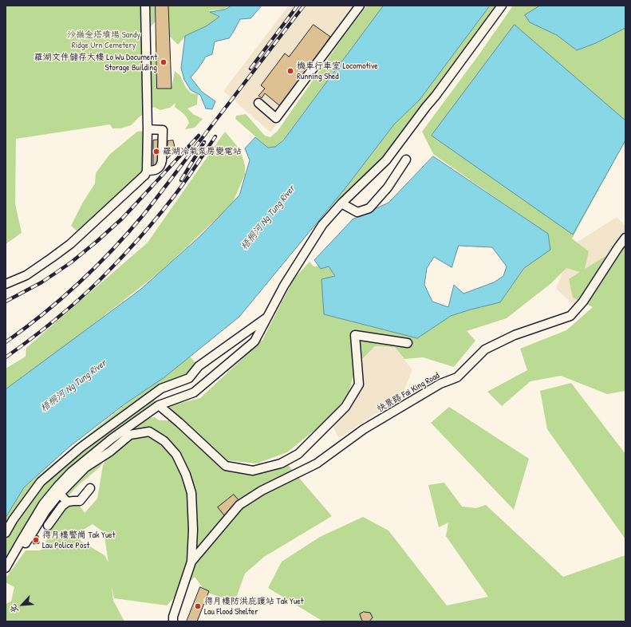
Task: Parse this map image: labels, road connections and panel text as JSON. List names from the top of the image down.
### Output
{
  "streets": {
    "street": ["快景路 Fai King Road"]
  },
  "water": ["梧桐河 Ng Tung River"],
  "parks": ["沙嶺金塔墳場 Sandy Ridge Urn Cemetery"],
  "places": [
    "羅湖文件儲存大樓 Lo Wu Document Storage Building",
    "機車行車室 Locomotive Running Shed",
    "羅湖冷氣泵房變電站",
    "得月樓警崗 Tak Yuet Lau Police Post",
    "得月樓防洪庇護站 Tak Yuet Lau Flood Shelter"
  ],
  "north": "bottom left"
}
